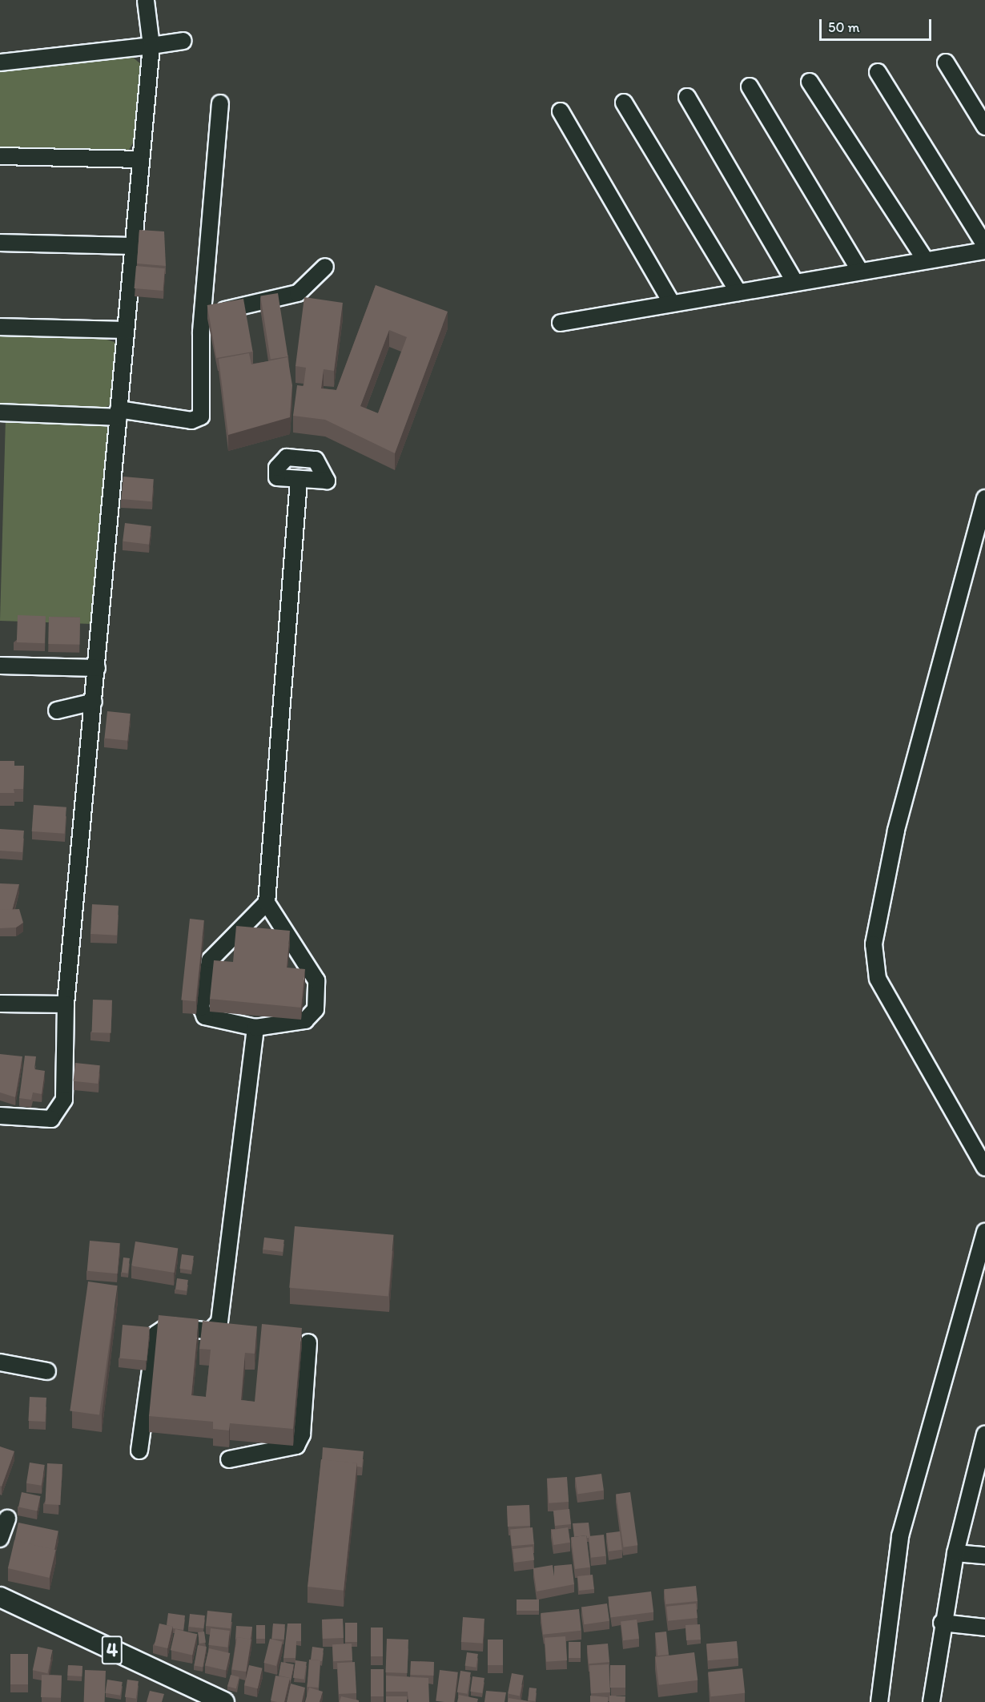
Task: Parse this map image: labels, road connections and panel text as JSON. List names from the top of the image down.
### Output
{
  "streets": {
    "main road": ["4"]
  },
  "scale_bar": "50 m"
}
